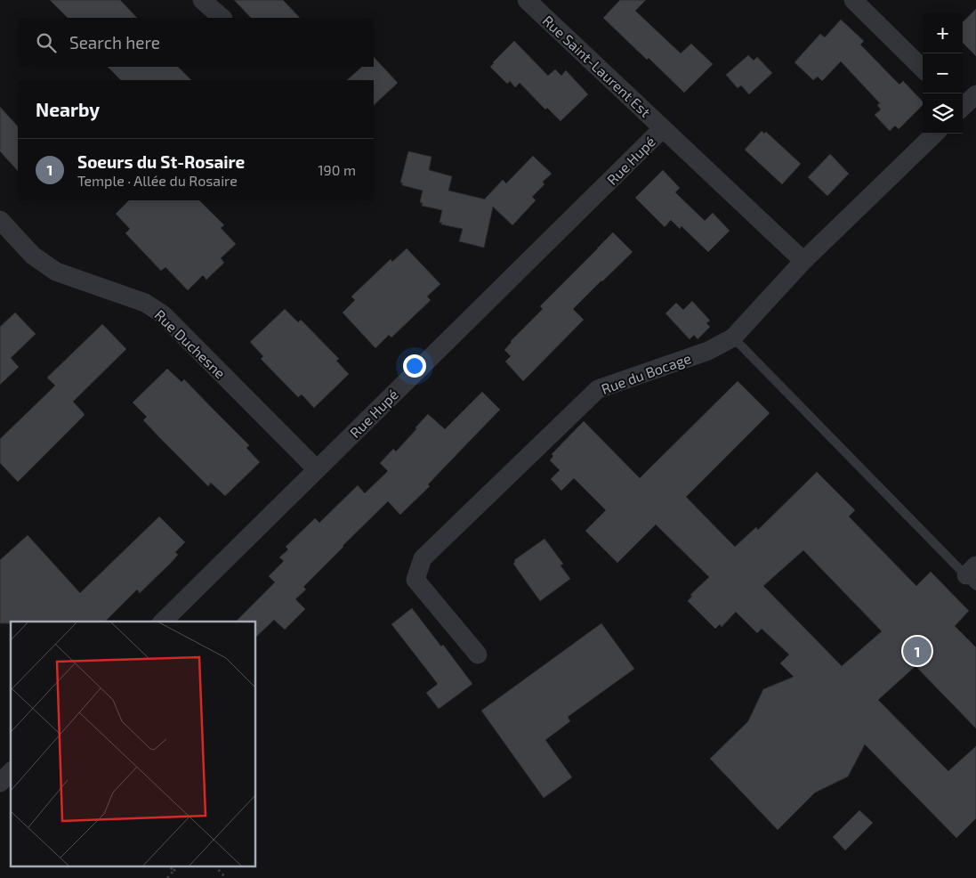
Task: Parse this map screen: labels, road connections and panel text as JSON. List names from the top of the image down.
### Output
{
  "streets": {
    "street": [
      "Rue Saint-Laurent Est",
      "Rue Hupé",
      "Rue Duchesne",
      "Rue du Bocage"
    ]
  },
  "crossings": [
    ["Rue Saint-Laurent Est", "Rue Hupé"],
    ["Rue Saint-Laurent Est", "Rue du Bocage"],
    ["Rue Hupé", "Rue Duchesne"]
  ],
  "page": {
    "map_buttons": ["+", "−"],
    "search": "Search here",
    "heading": "Nearby",
    "list": [
      {
        "mark": "1",
        "name": "Soeurs du St-Rosaire",
        "note": "Temple · Allée du Rosaire",
        "value": "190 m"
      }
    ],
    "pins": "1"
  }
}
